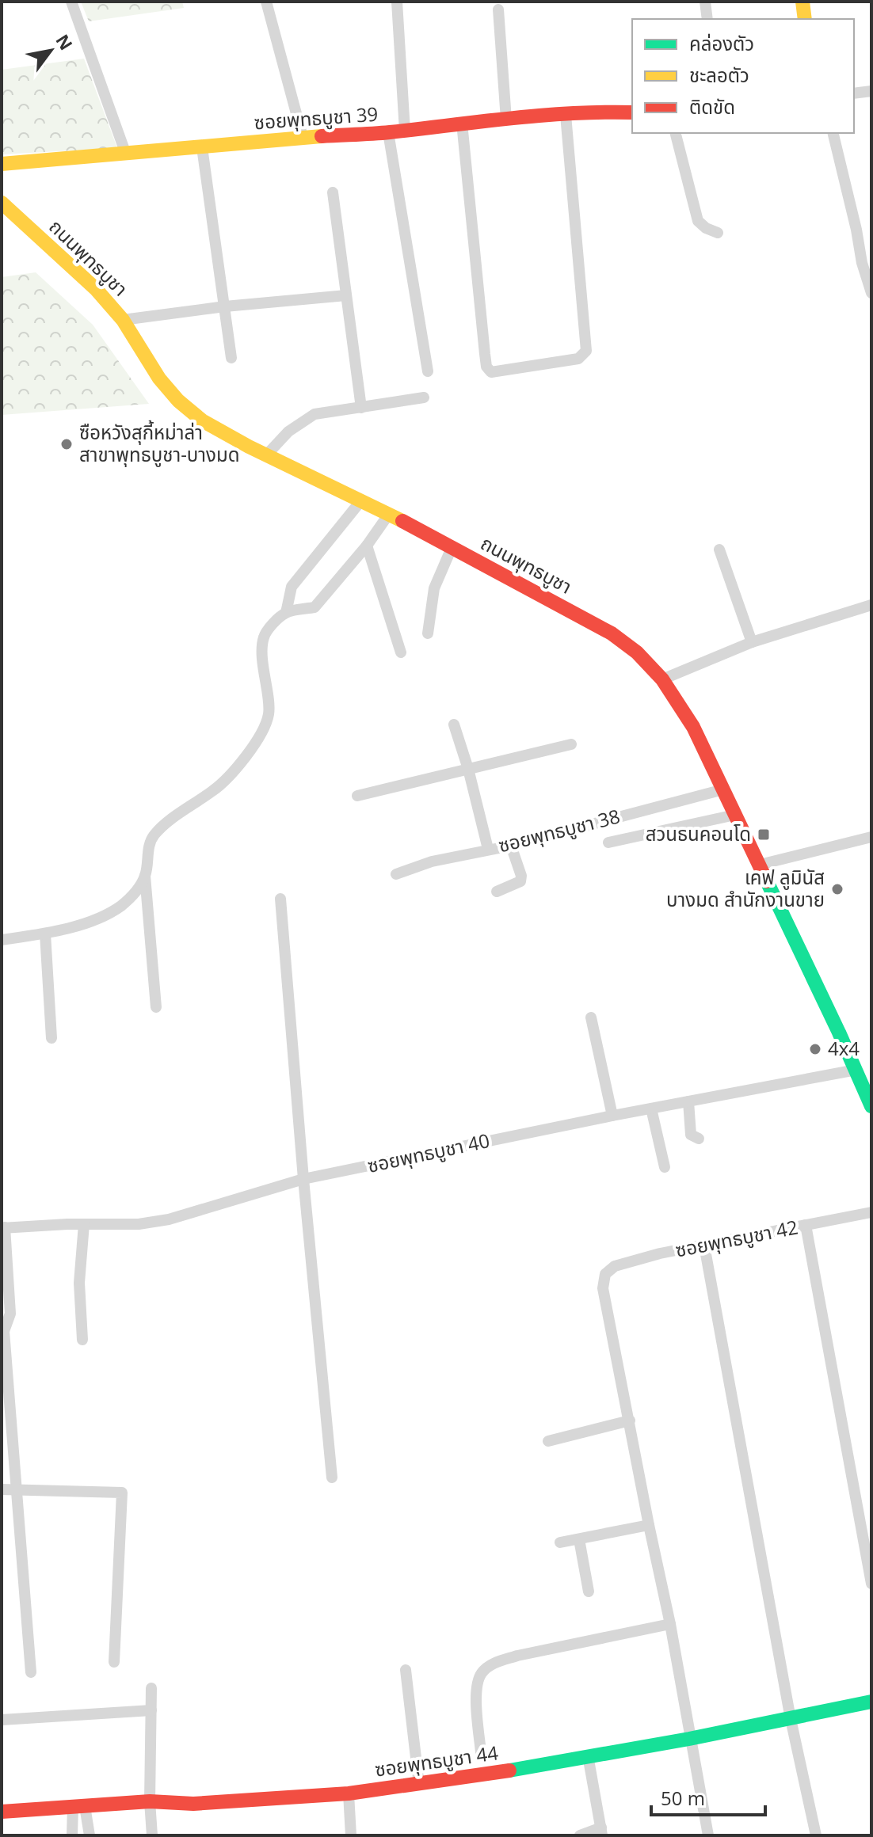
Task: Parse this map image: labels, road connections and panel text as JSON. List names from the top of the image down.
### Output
{
  "streets": {
    "street": [
      "ซอยพุทธบูชา 39",
      "ถนนพุทธบูชา",
      "ซอยพุทธบูชา 38",
      "ซอยพุทธบูชา 40",
      "ซอยพุทธบูชา 42",
      "ซอยพุทธบูชา 44"
    ]
  },
  "crossings": [
    ["ถนนพุทธบูชา", "ซอยพุทธบูชา 38"],
    ["ถนนพุทธบูชา", "ซอยพุทธบูชา 40"]
  ],
  "places": {
    "other": ["ซือหวังสุกี้หม่าล่า สาขาพุทธบูชา-บางมด", "เคฟ ลูมินัส บางมด สำนักงานขาย", "4x4"],
    "transit": ["สวนธนคอนโด"]
  },
  "legend": ["คล่องตัว", "ชะลอตัว", "ติดขัด"],
  "scale_bar": "50 m",
  "north": "top right"
}
